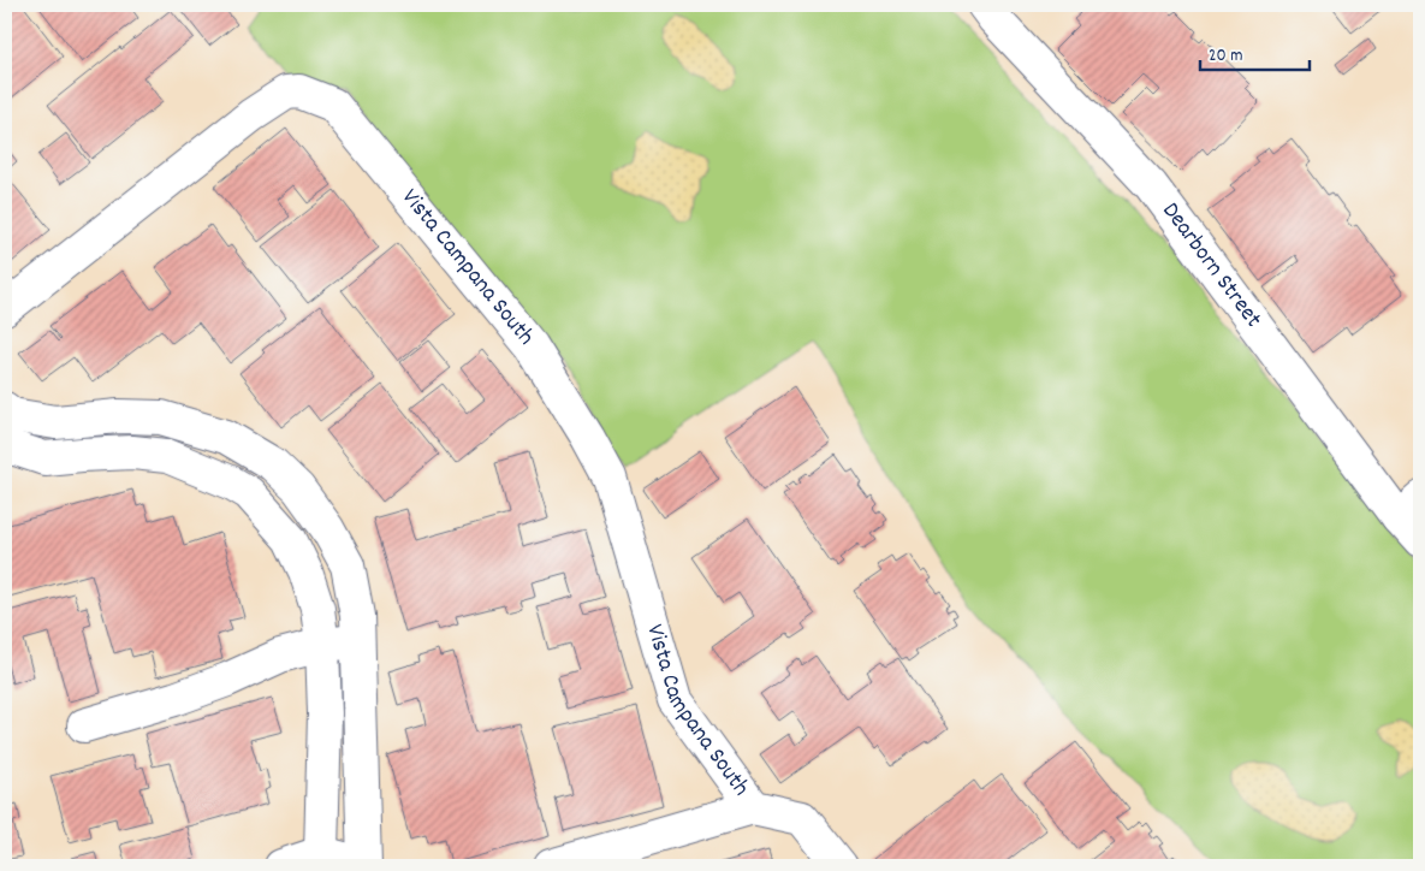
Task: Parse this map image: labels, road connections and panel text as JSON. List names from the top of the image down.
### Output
{
  "streets": {
    "street": ["Dearborn Street", "Vista Campana South"]
  },
  "scale_bar": "20 m"
}
